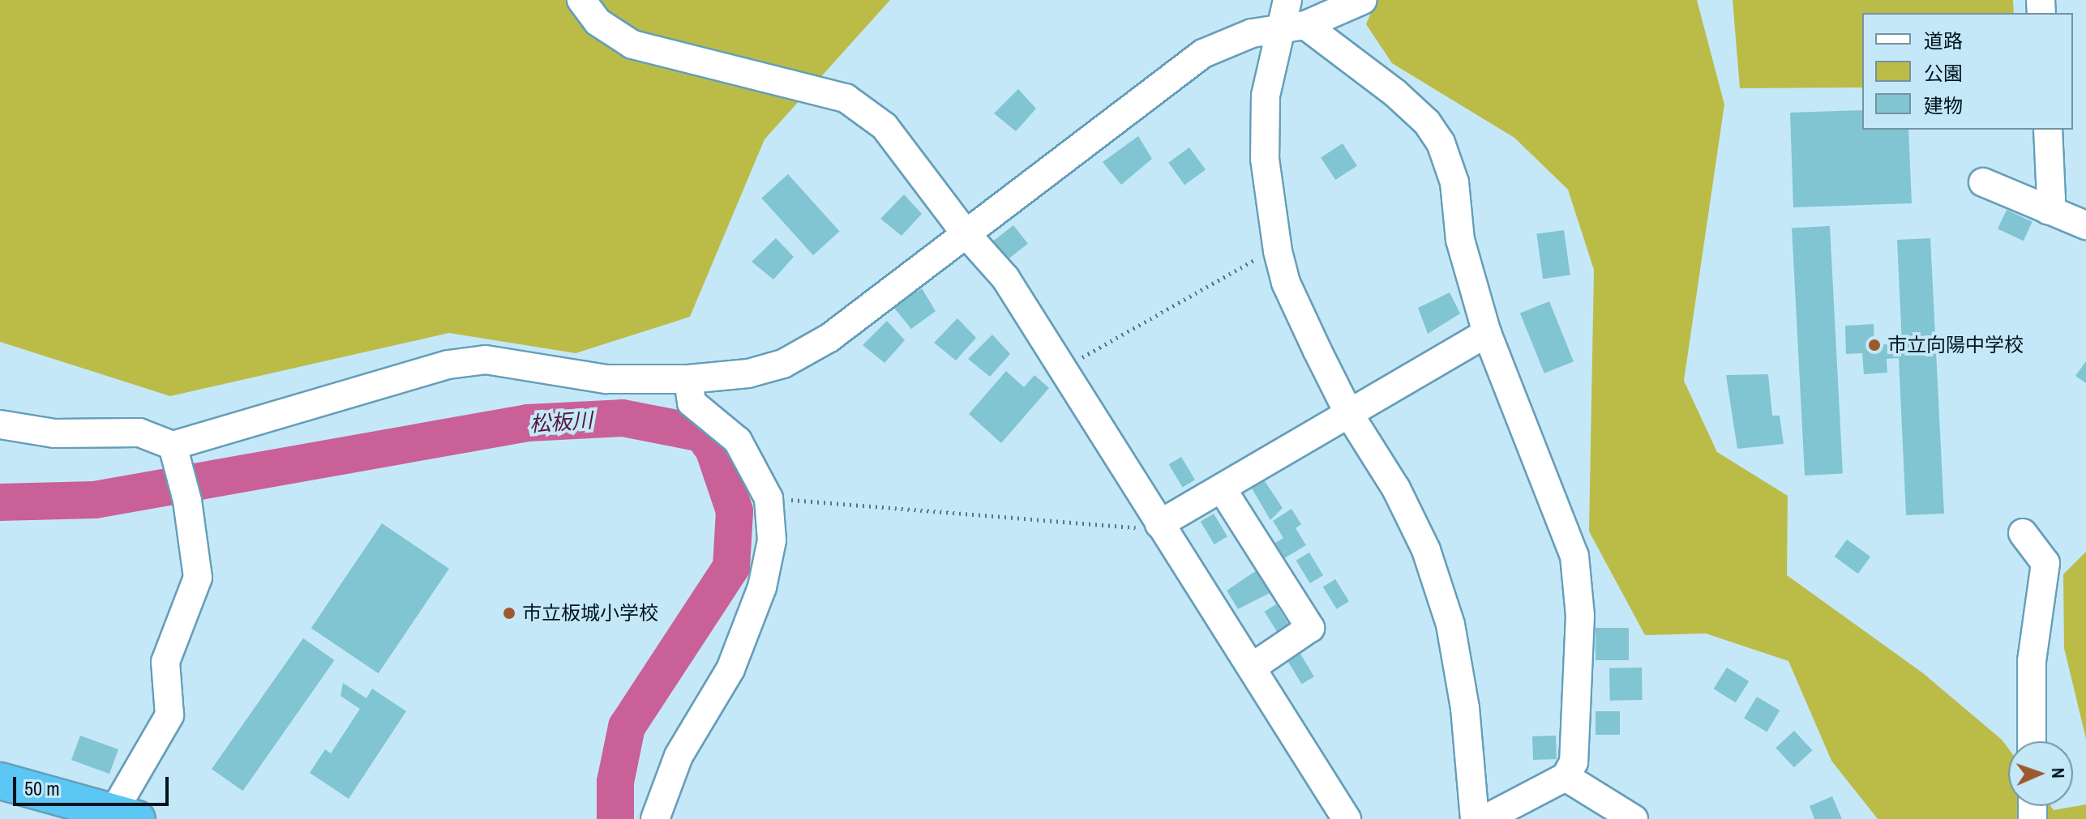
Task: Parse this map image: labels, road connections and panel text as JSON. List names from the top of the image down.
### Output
{
  "water": ["松板川"],
  "places": ["市立向陽中学校", "市立板城小学校"],
  "legend": ["道路", "公園", "建物"],
  "scale_bar": "50 m",
  "north": "right"
}
